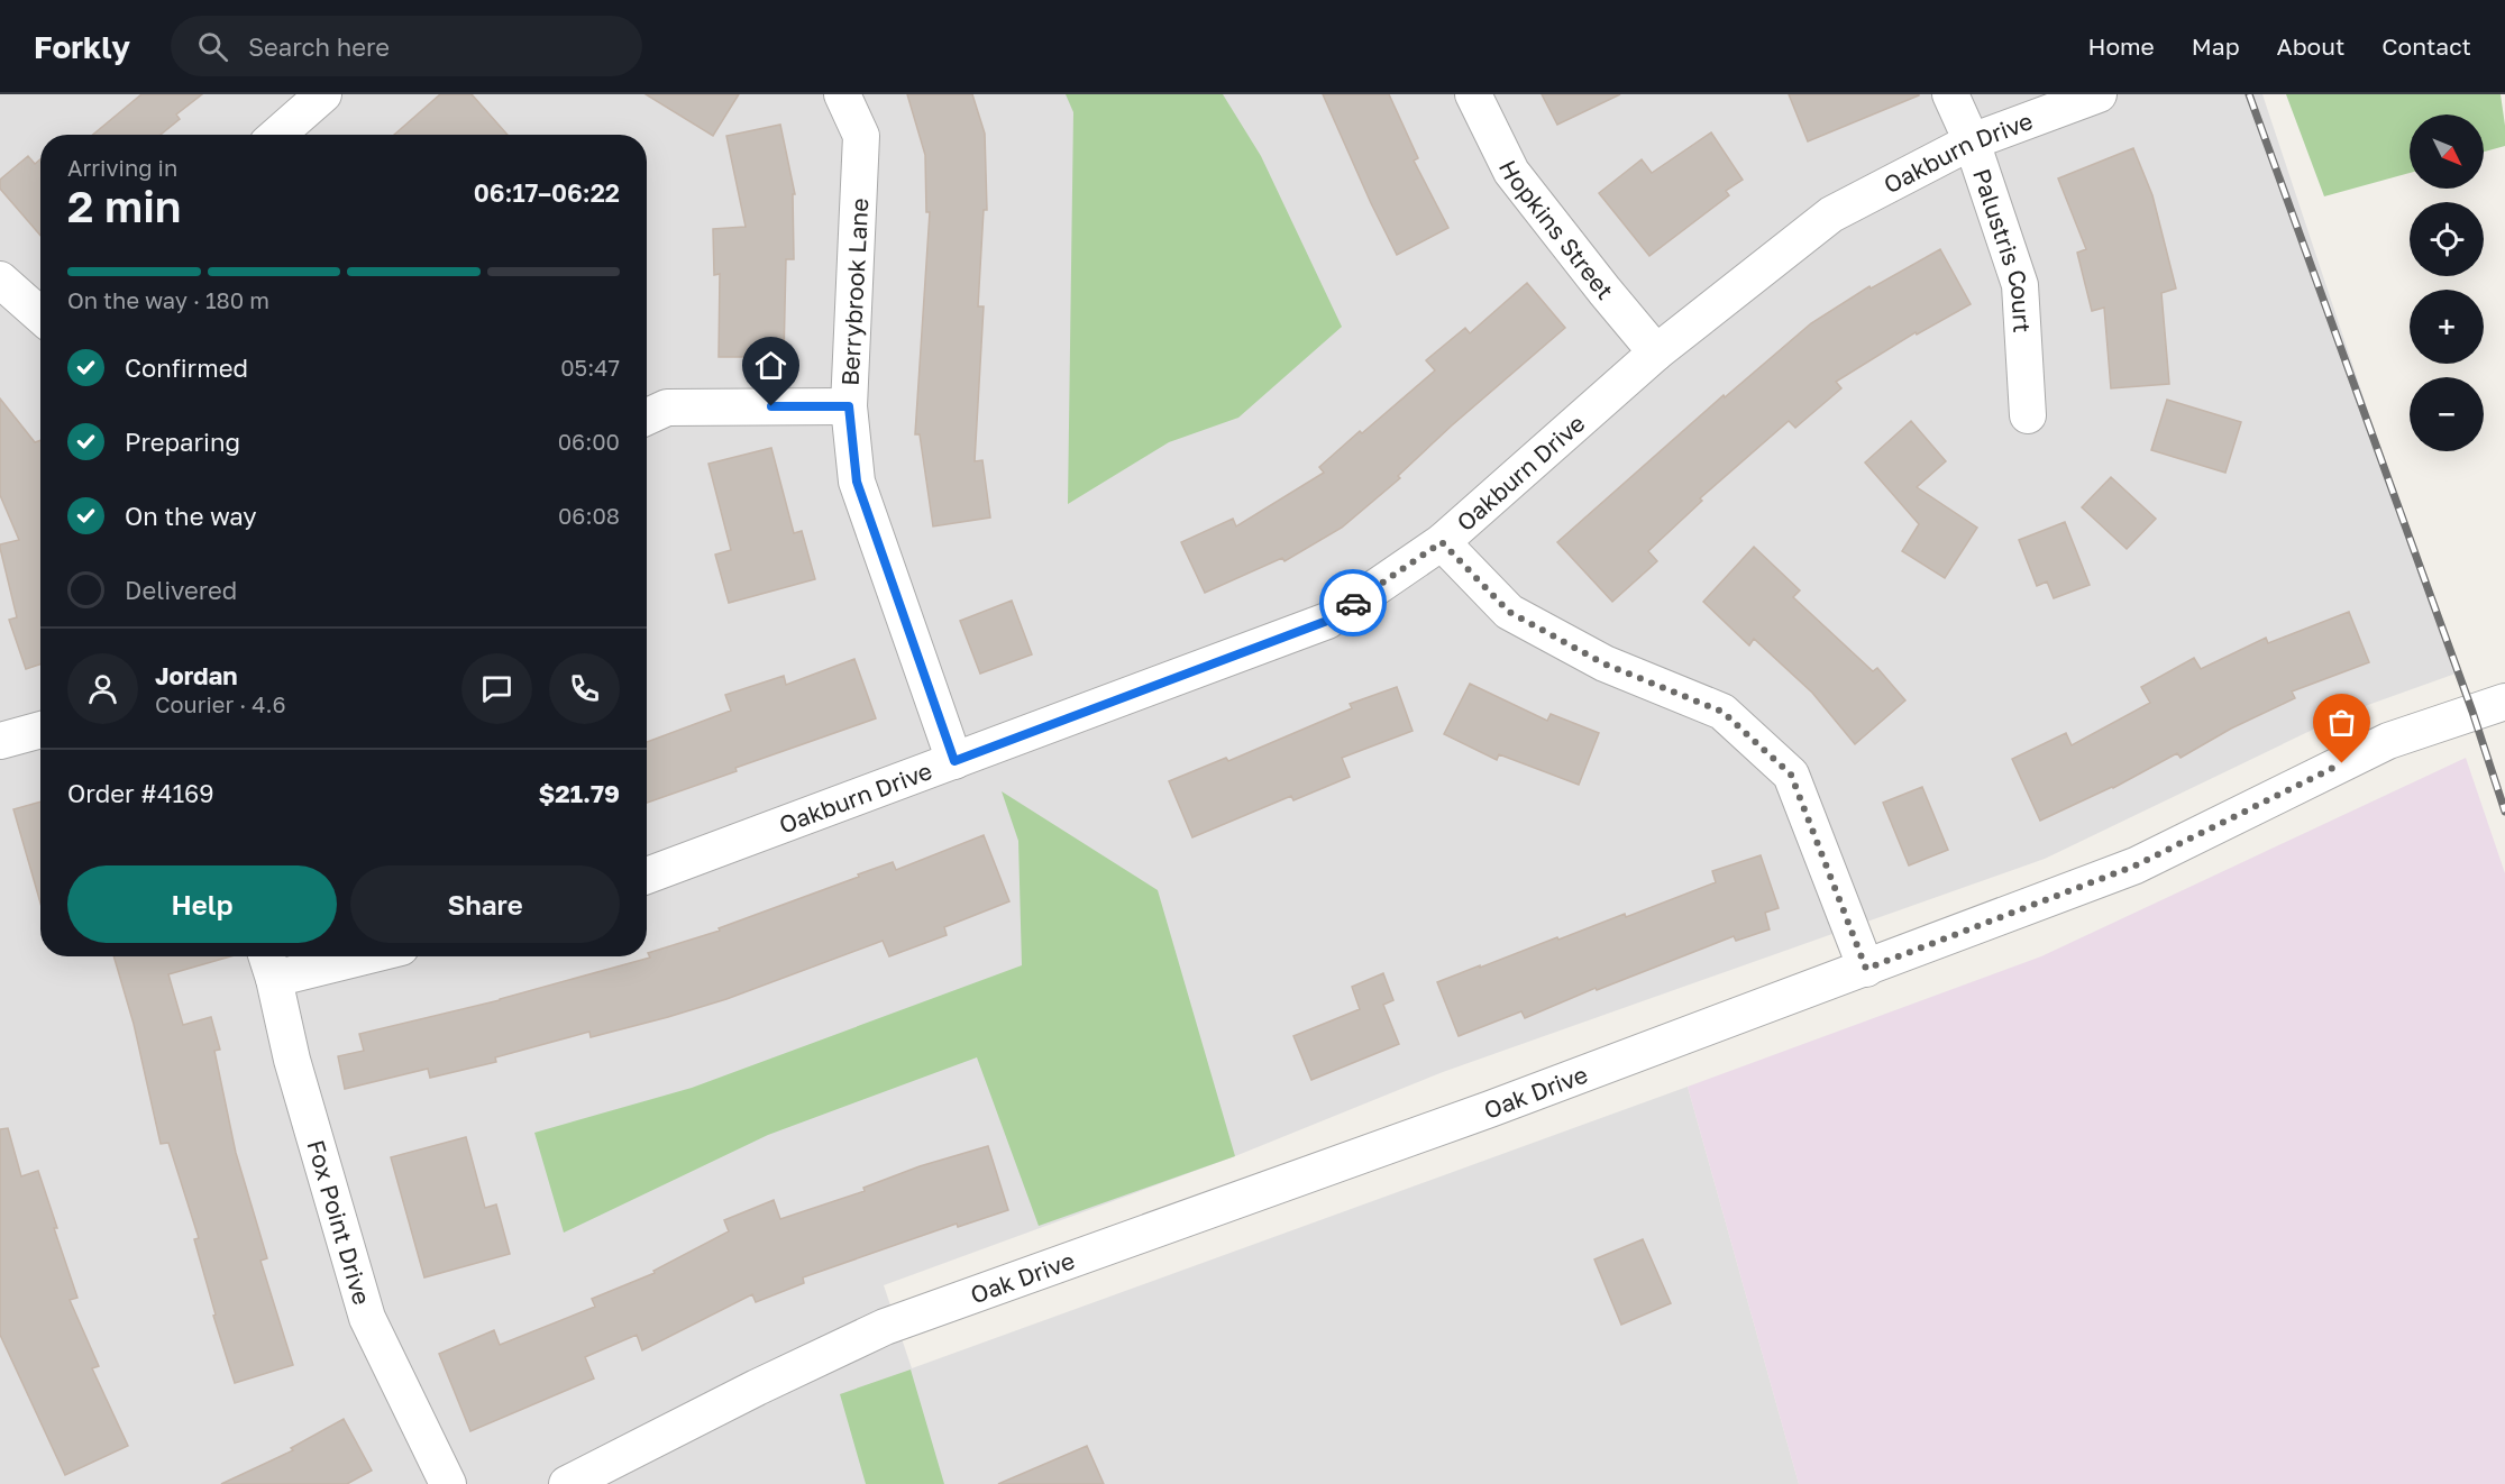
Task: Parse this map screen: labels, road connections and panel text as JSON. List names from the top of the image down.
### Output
{
  "streets": {
    "street": [
      "Oakburn Drive",
      "Hopkins Street",
      "Palustris Court",
      "Berrybrook Lane",
      "Oak Drive",
      "Fox Point Drive"
    ]
  },
  "crossings": [
    ["Oakburn Drive", "Hopkins Street"],
    ["Oakburn Drive", "Palustris Court"],
    ["Oakburn Drive", "Berrybrook Lane"]
  ],
  "north": "bottom right",
  "page": {
    "header": "Forkly",
    "search": "Search here",
    "nav": [
      "Home",
      "Map",
      "About",
      "Contact"
    ],
    "map_buttons": ["+", "−"],
    "heading": ["2 min", "Arriving in", "06:17–06:22"],
    "panel": [
      "Jordan",
      "Courier · 4.6",
      "Order #4169",
      "$21.79"
    ],
    "bar": "On the way · 180 m",
    "list": [
      ["Confirmed", "05:47"],
      ["Preparing", "06:00"],
      ["On the way", "06:08"],
      "Delivered"
    ],
    "buttons": ["Help", "Share"]
  }
}
